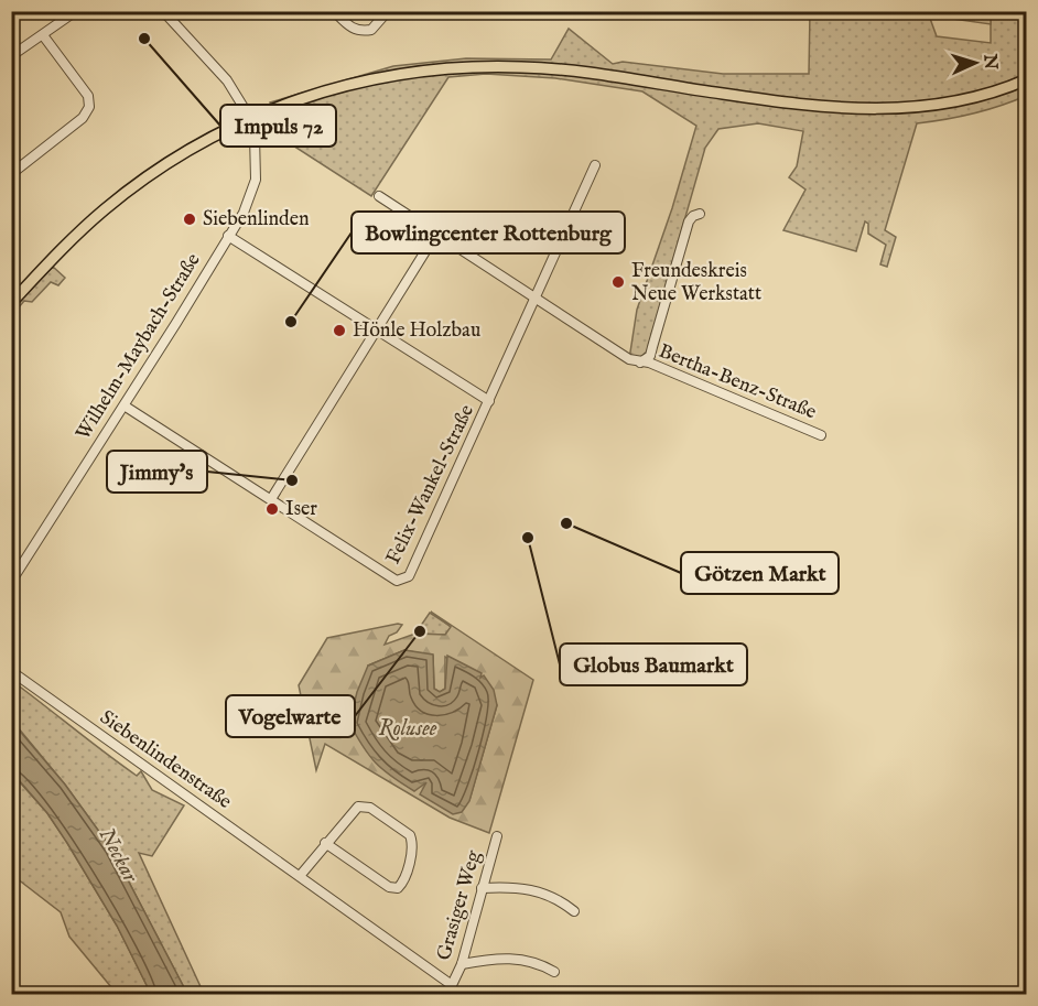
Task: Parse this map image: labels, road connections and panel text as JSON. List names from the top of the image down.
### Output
{
  "streets": {
    "street": [
      "Wilhelm-Maybach-Straße",
      "Bertha-Benz-Straße",
      "Felix-Wankel-Straße",
      "Siebenlindenstraße",
      "Grasiger Weg"
    ]
  },
  "crossings": [
    ["Wilhelm-Maybach-Straße", "Felix-Wankel-Straße"],
    ["Bertha-Benz-Straße", "Felix-Wankel-Straße"],
    ["Siebenlindenstraße", "Grasiger Weg"]
  ],
  "water": ["Rolusee", "Neckar"],
  "places": [
    "Impuls 72",
    "Siebenlinden",
    "Freundeskreis Neue Werkstatt",
    "Bowlingcenter Rottenburg",
    "Hönle Holzbau",
    "Jimmy's",
    "Iser",
    "Götzen Markt",
    "Globus Baumarkt",
    "Vogelwarte"
  ],
  "north": "right"
}
